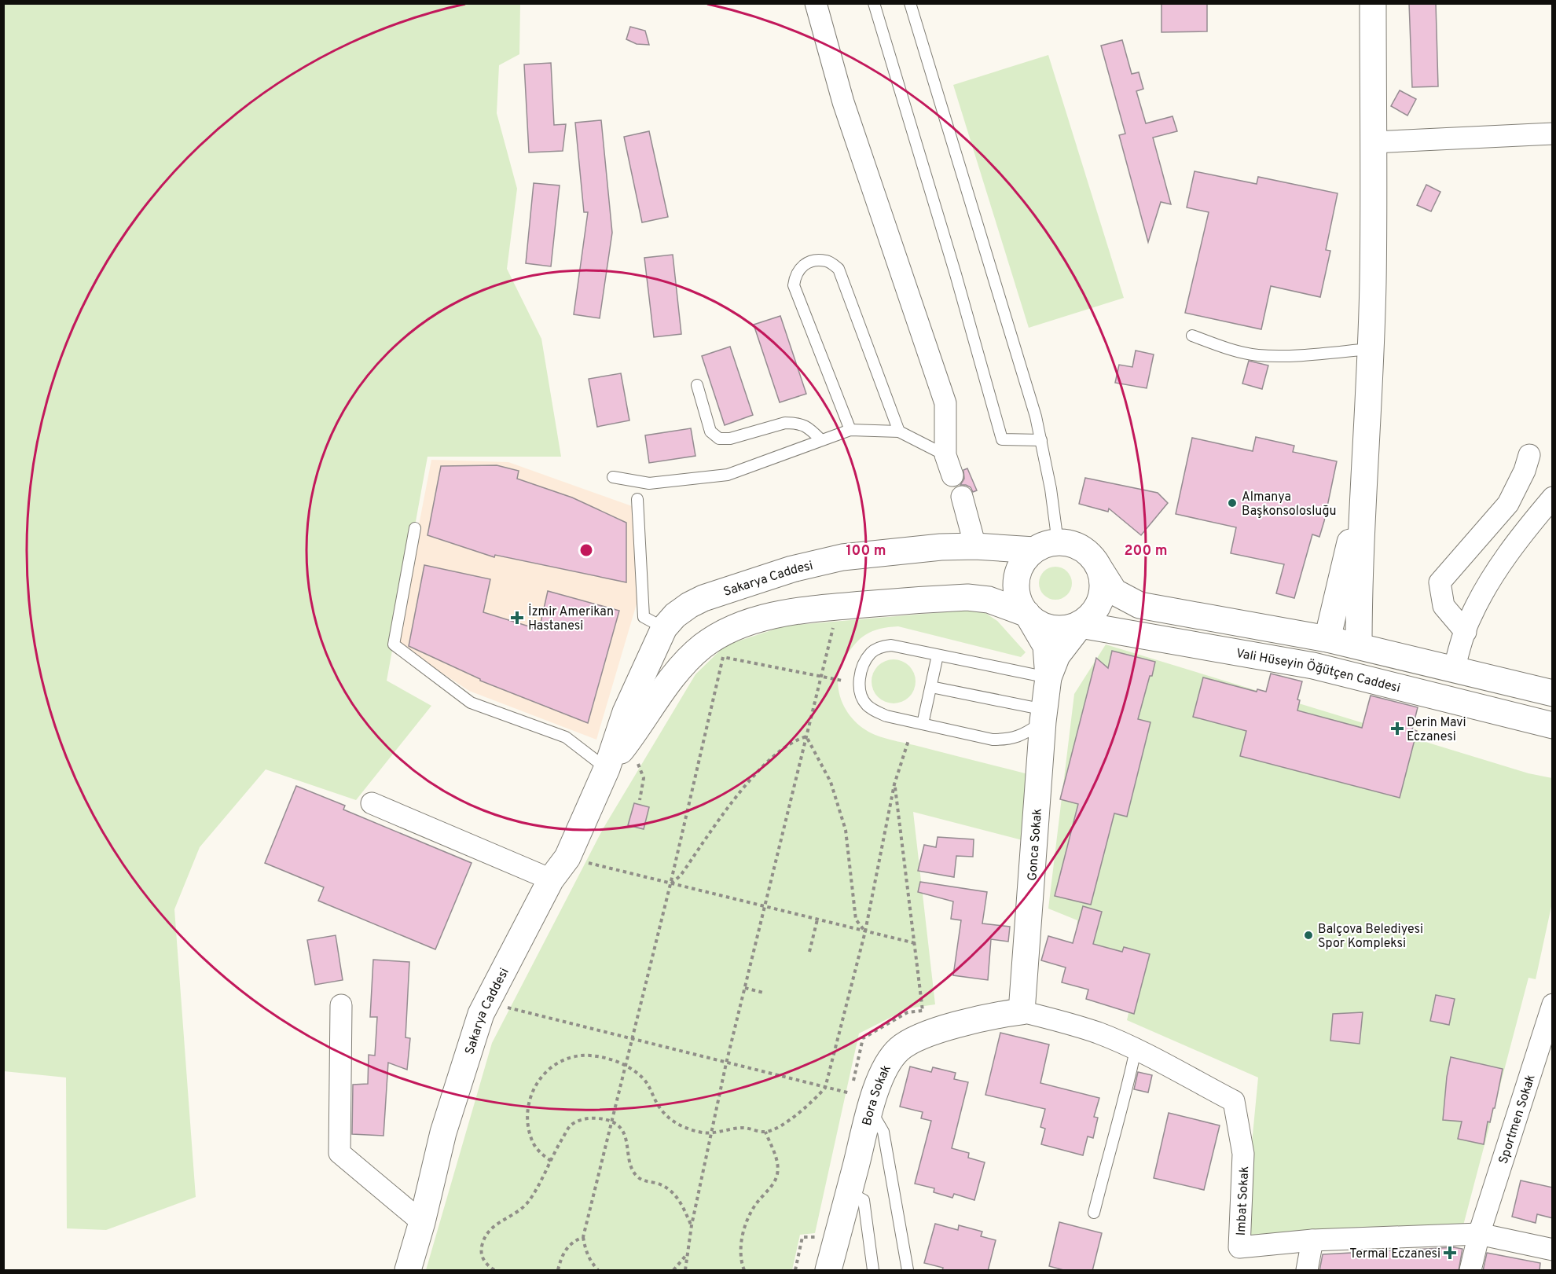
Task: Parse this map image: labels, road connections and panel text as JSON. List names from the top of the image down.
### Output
{
  "streets": {
    "main road": [
      "Sakarya Caddesi",
      "Vali Hüseyin Öğütçen Caddesi",
      "Gonca Sokak",
      "Bora Sokak"
    ],
    "street": ["Sportmen Sokak", "Imbat Sokak"]
  },
  "crossings": [
    ["Sakarya Caddesi", "Vali Hüseyin Öğütçen Caddesi"],
    ["Gonca Sokak", "Bora Sokak"],
    ["Gonca Sokak", "Imbat Sokak"],
    ["Bora Sokak", "Imbat Sokak"],
    ["Sportmen Sokak", "Imbat Sokak"]
  ],
  "places": {
    "other": ["Almanya Başkonsolosluğu", "Balçova Belediyesi Spor Kompleksi"],
    "health": ["İzmir Amerikan Hastanesi", "Derin Mavi Eczanesi", "Termal Eczanesi"]
  },
  "rings": ["100 m", "200 m"]
}
